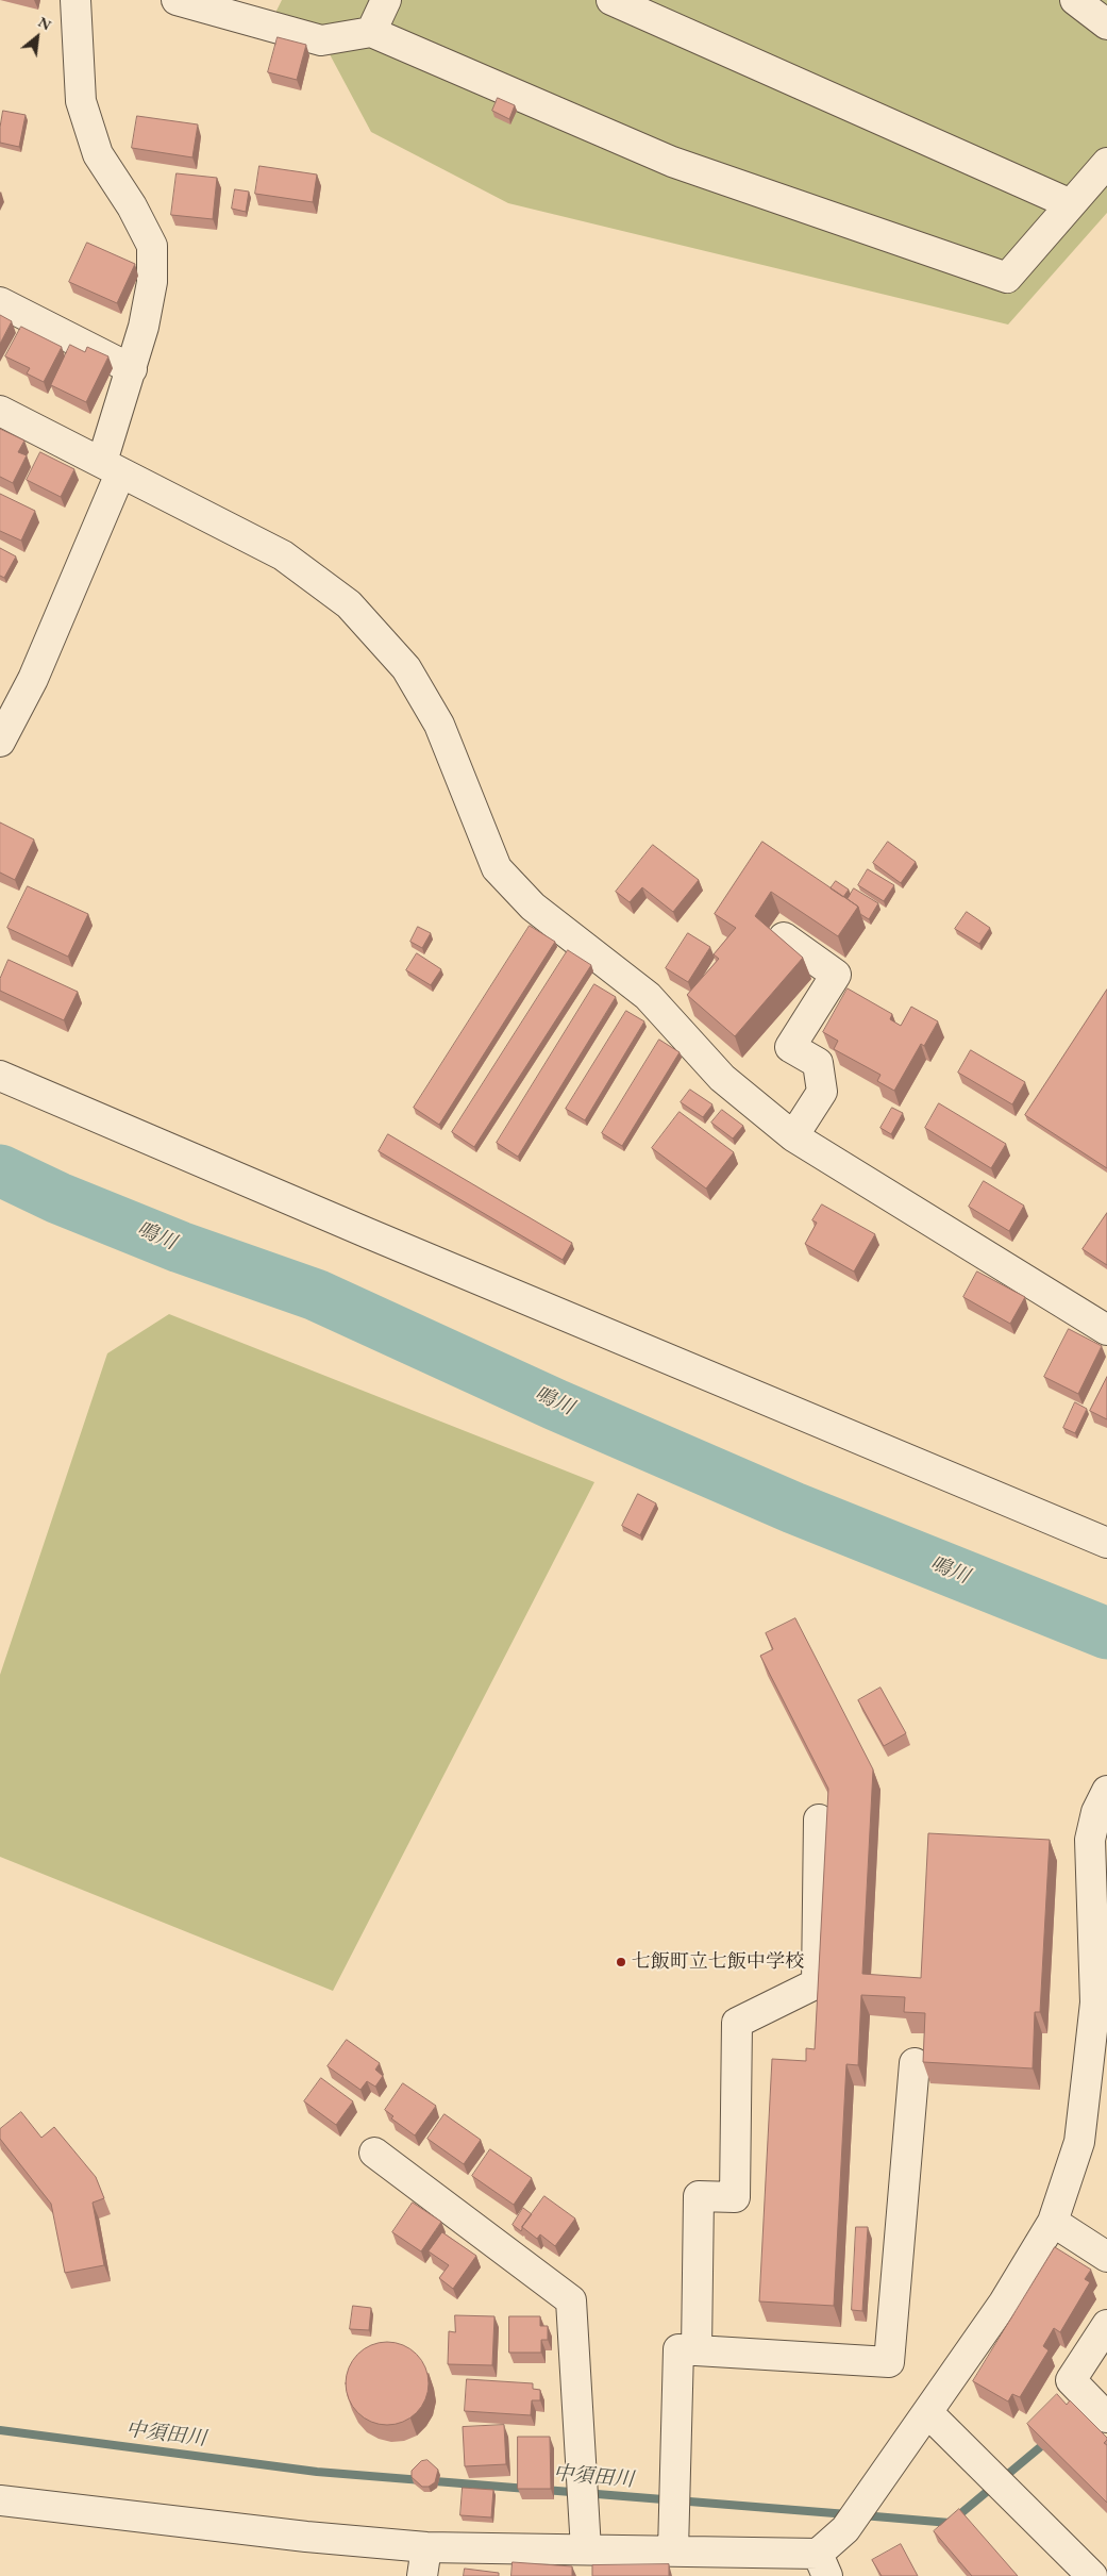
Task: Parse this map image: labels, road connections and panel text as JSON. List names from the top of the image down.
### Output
{
  "water": ["鳴川", "中須田川"],
  "places": ["七飯町立七飯中学校"],
  "north": "top right"
}
